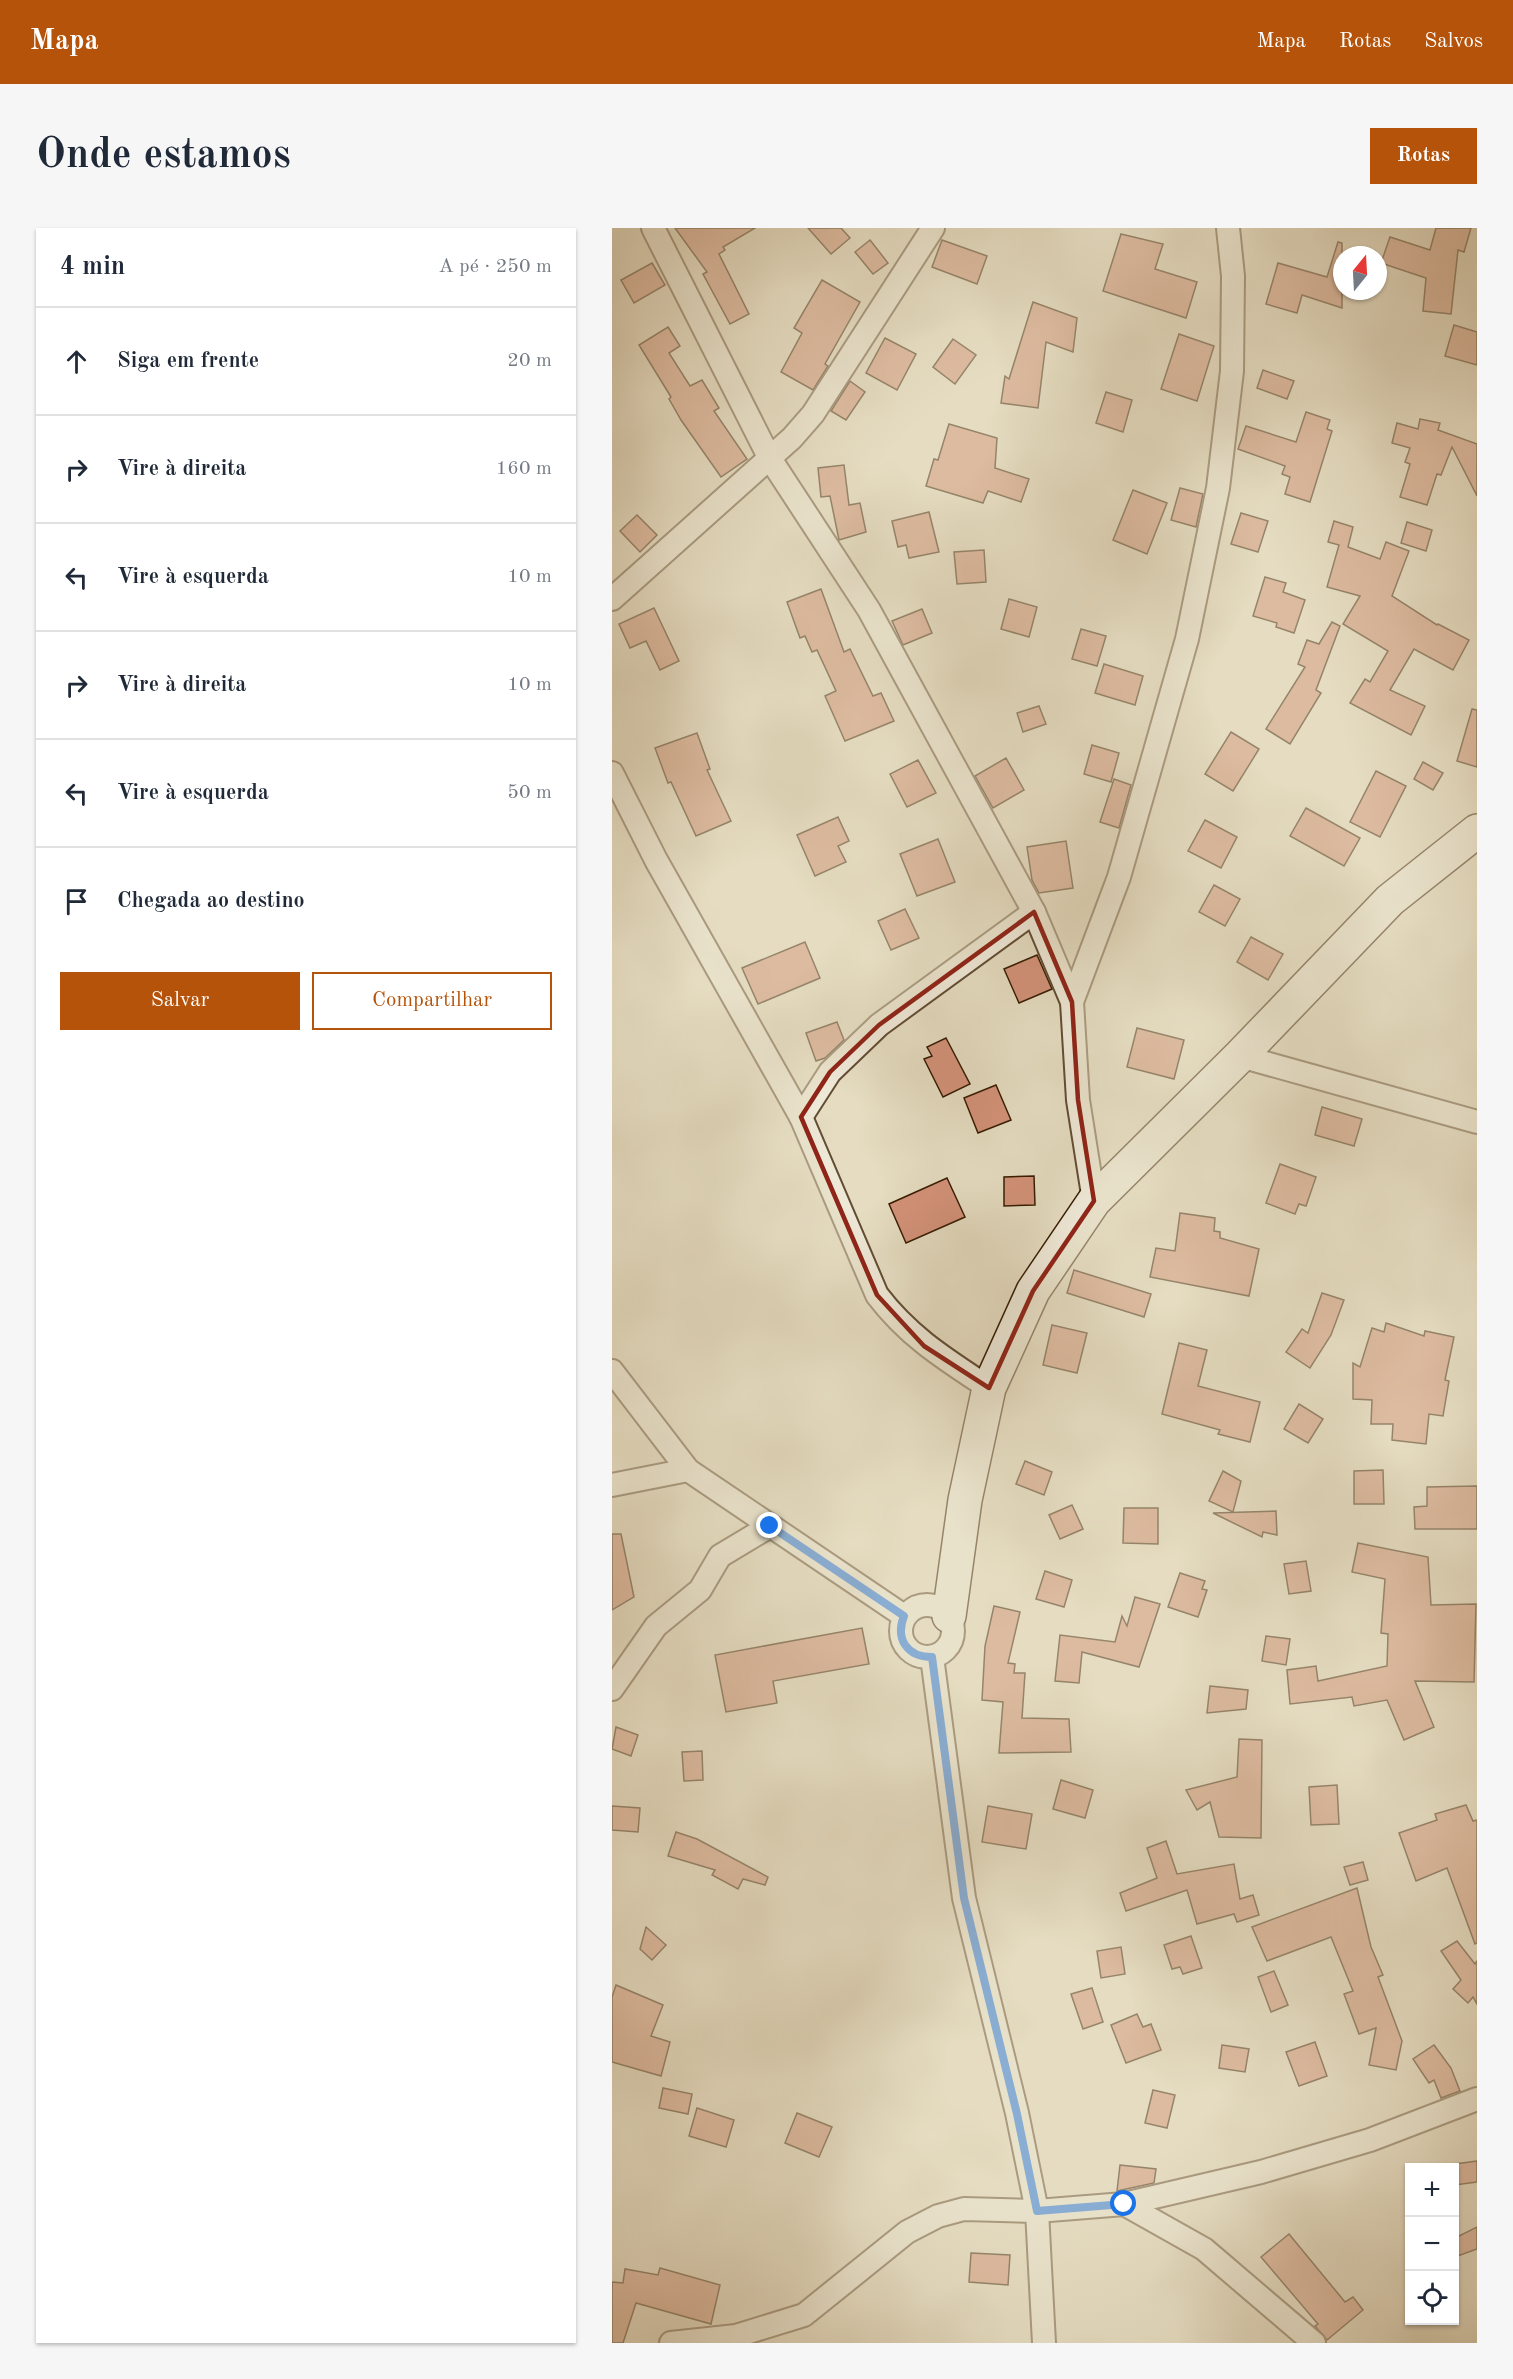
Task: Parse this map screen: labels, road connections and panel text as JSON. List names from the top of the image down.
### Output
{
  "north": "top",
  "page": {
    "header": "Mapa",
    "nav": ["Mapa", "Rotas", "Salvos"],
    "buttons": [
      "Rotas",
      ["Salvar", "Compartilhar"]
    ],
    "title": "Onde estamos",
    "heading": ["4 min", "A pé · 250 m"],
    "list": [
      ["Siga em frente", "20 m"],
      ["Vire à direita", "160 m"],
      ["Vire à esquerda", "10 m"],
      ["Vire à direita", "10 m"],
      ["Vire à esquerda", "50 m"],
      "Chegada ao destino"
    ],
    "map_buttons": ["+", "−"]
  }
}
